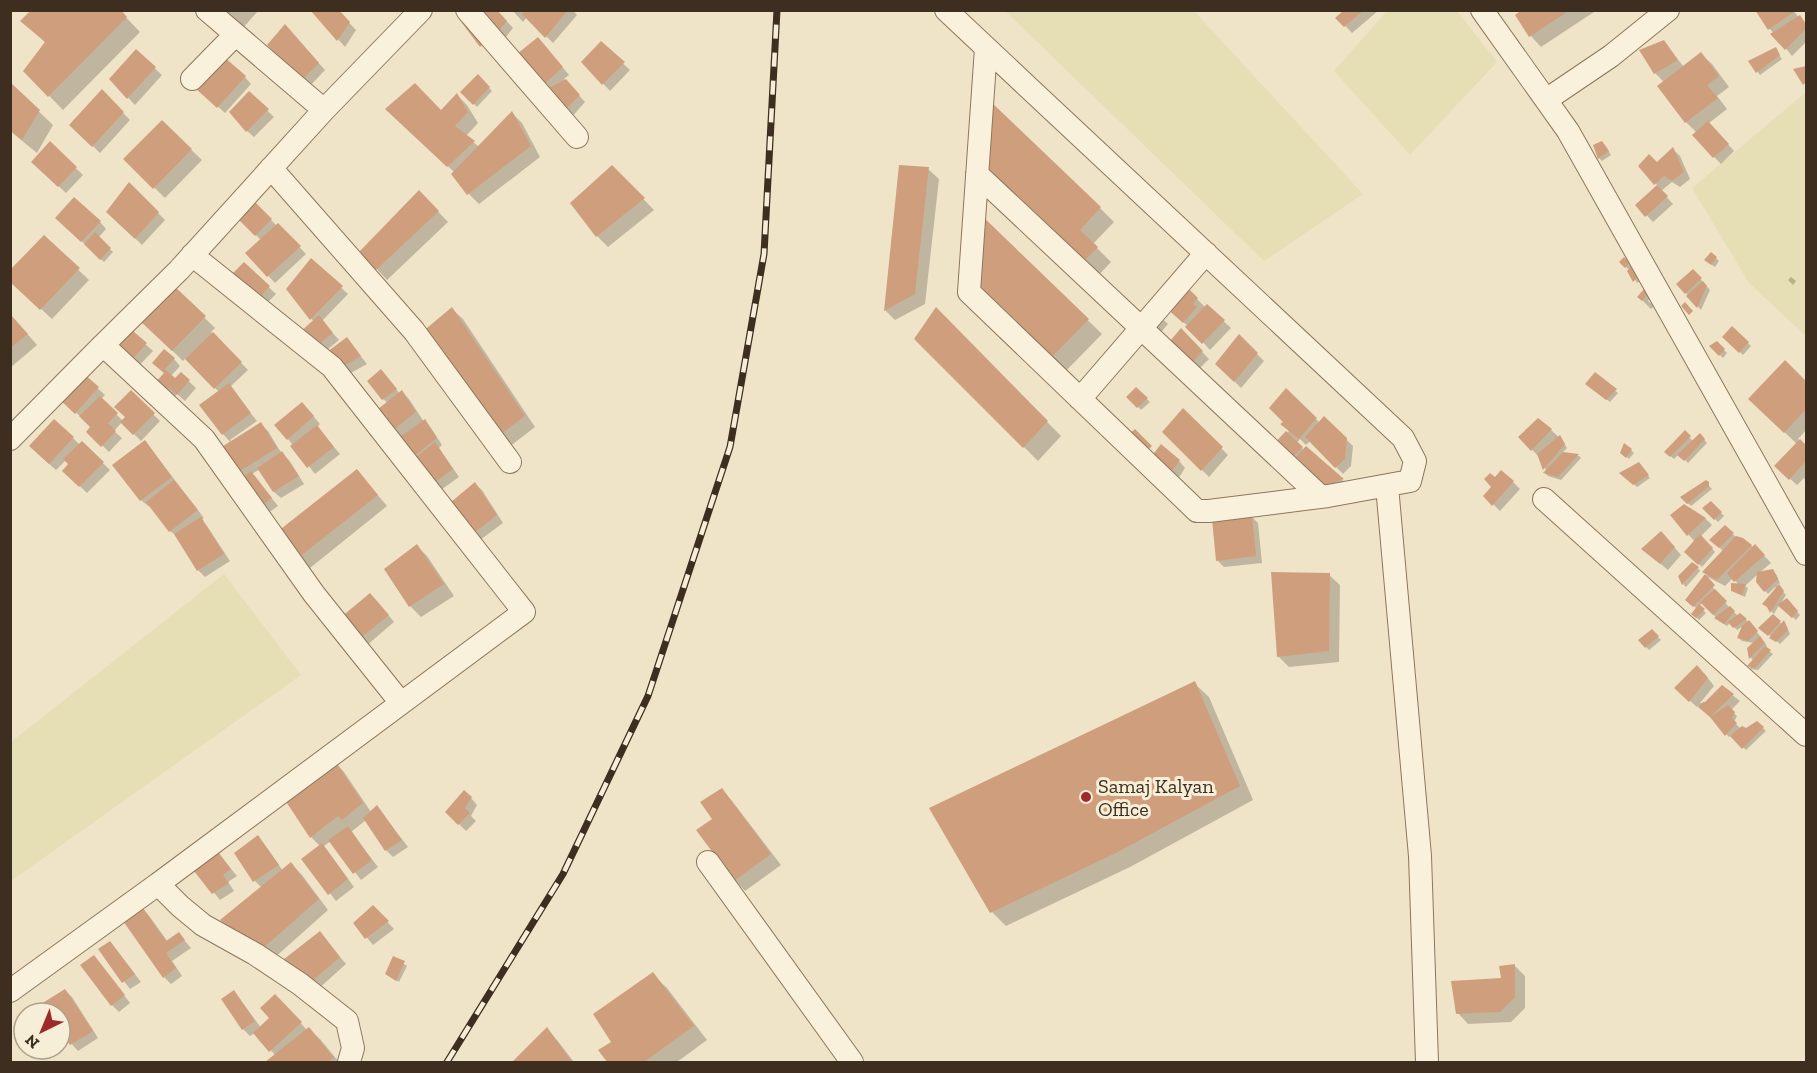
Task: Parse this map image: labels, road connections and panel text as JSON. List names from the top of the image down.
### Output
{
  "places": ["Samaj Kalyan Office"],
  "north": "bottom left"
}
